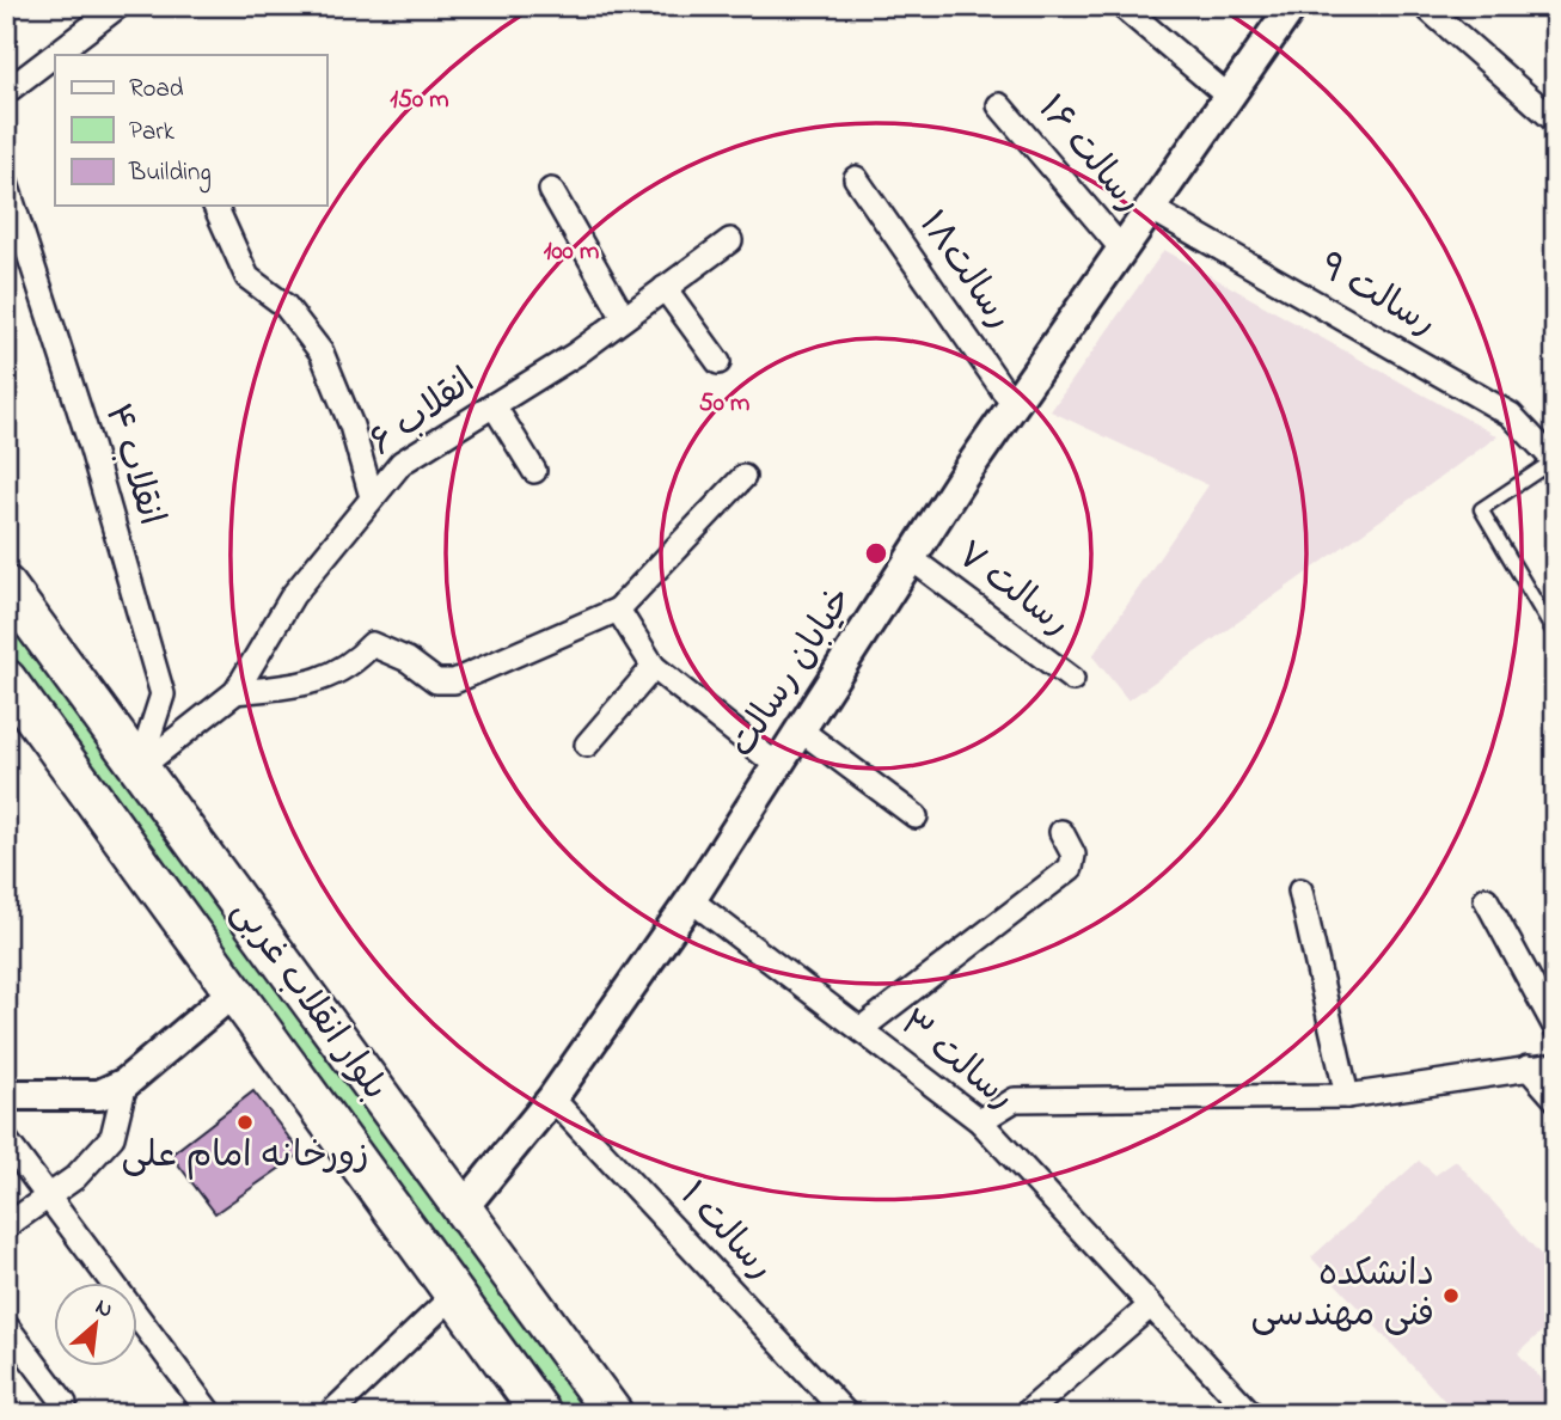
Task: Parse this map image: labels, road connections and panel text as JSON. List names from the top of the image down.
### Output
{
  "streets": {
    "main road": ["بلوار انقلاب غربی"],
    "street": [
      "رسالت ۱۶",
      "رسالت۱۸",
      "رسالت ۹",
      "انقلاب ۶",
      "انقلاب ۴",
      "رسالت ۷",
      "خیابان رسالت",
      "رسالت ۳",
      "رسالت ۱"
    ]
  },
  "crossings": [
    ["رسالت ۱۶", "خیابان رسالت"],
    ["رسالت۱۸", "خیابان رسالت"],
    ["رسالت ۹", "خیابان رسالت"],
    ["انقلاب ۶", "انقلاب ۴"],
    ["انقلاب ۶", "بلوار انقلاب غربی"],
    ["انقلاب ۴", "بلوار انقلاب غربی"],
    ["رسالت ۷", "خیابان رسالت"],
    ["خیابان رسالت", "بلوار انقلاب غربی"],
    ["خیابان رسالت", "رسالت ۳"],
    ["خیابان رسالت", "رسالت ۱"]
  ],
  "places": ["زورخانه امام علی", "دانشکده فنی مهندسی"],
  "legend": ["Road", "Park", "Building"],
  "north": "top right",
  "rings": ["150 m", "100 m", "50 m"]
}
